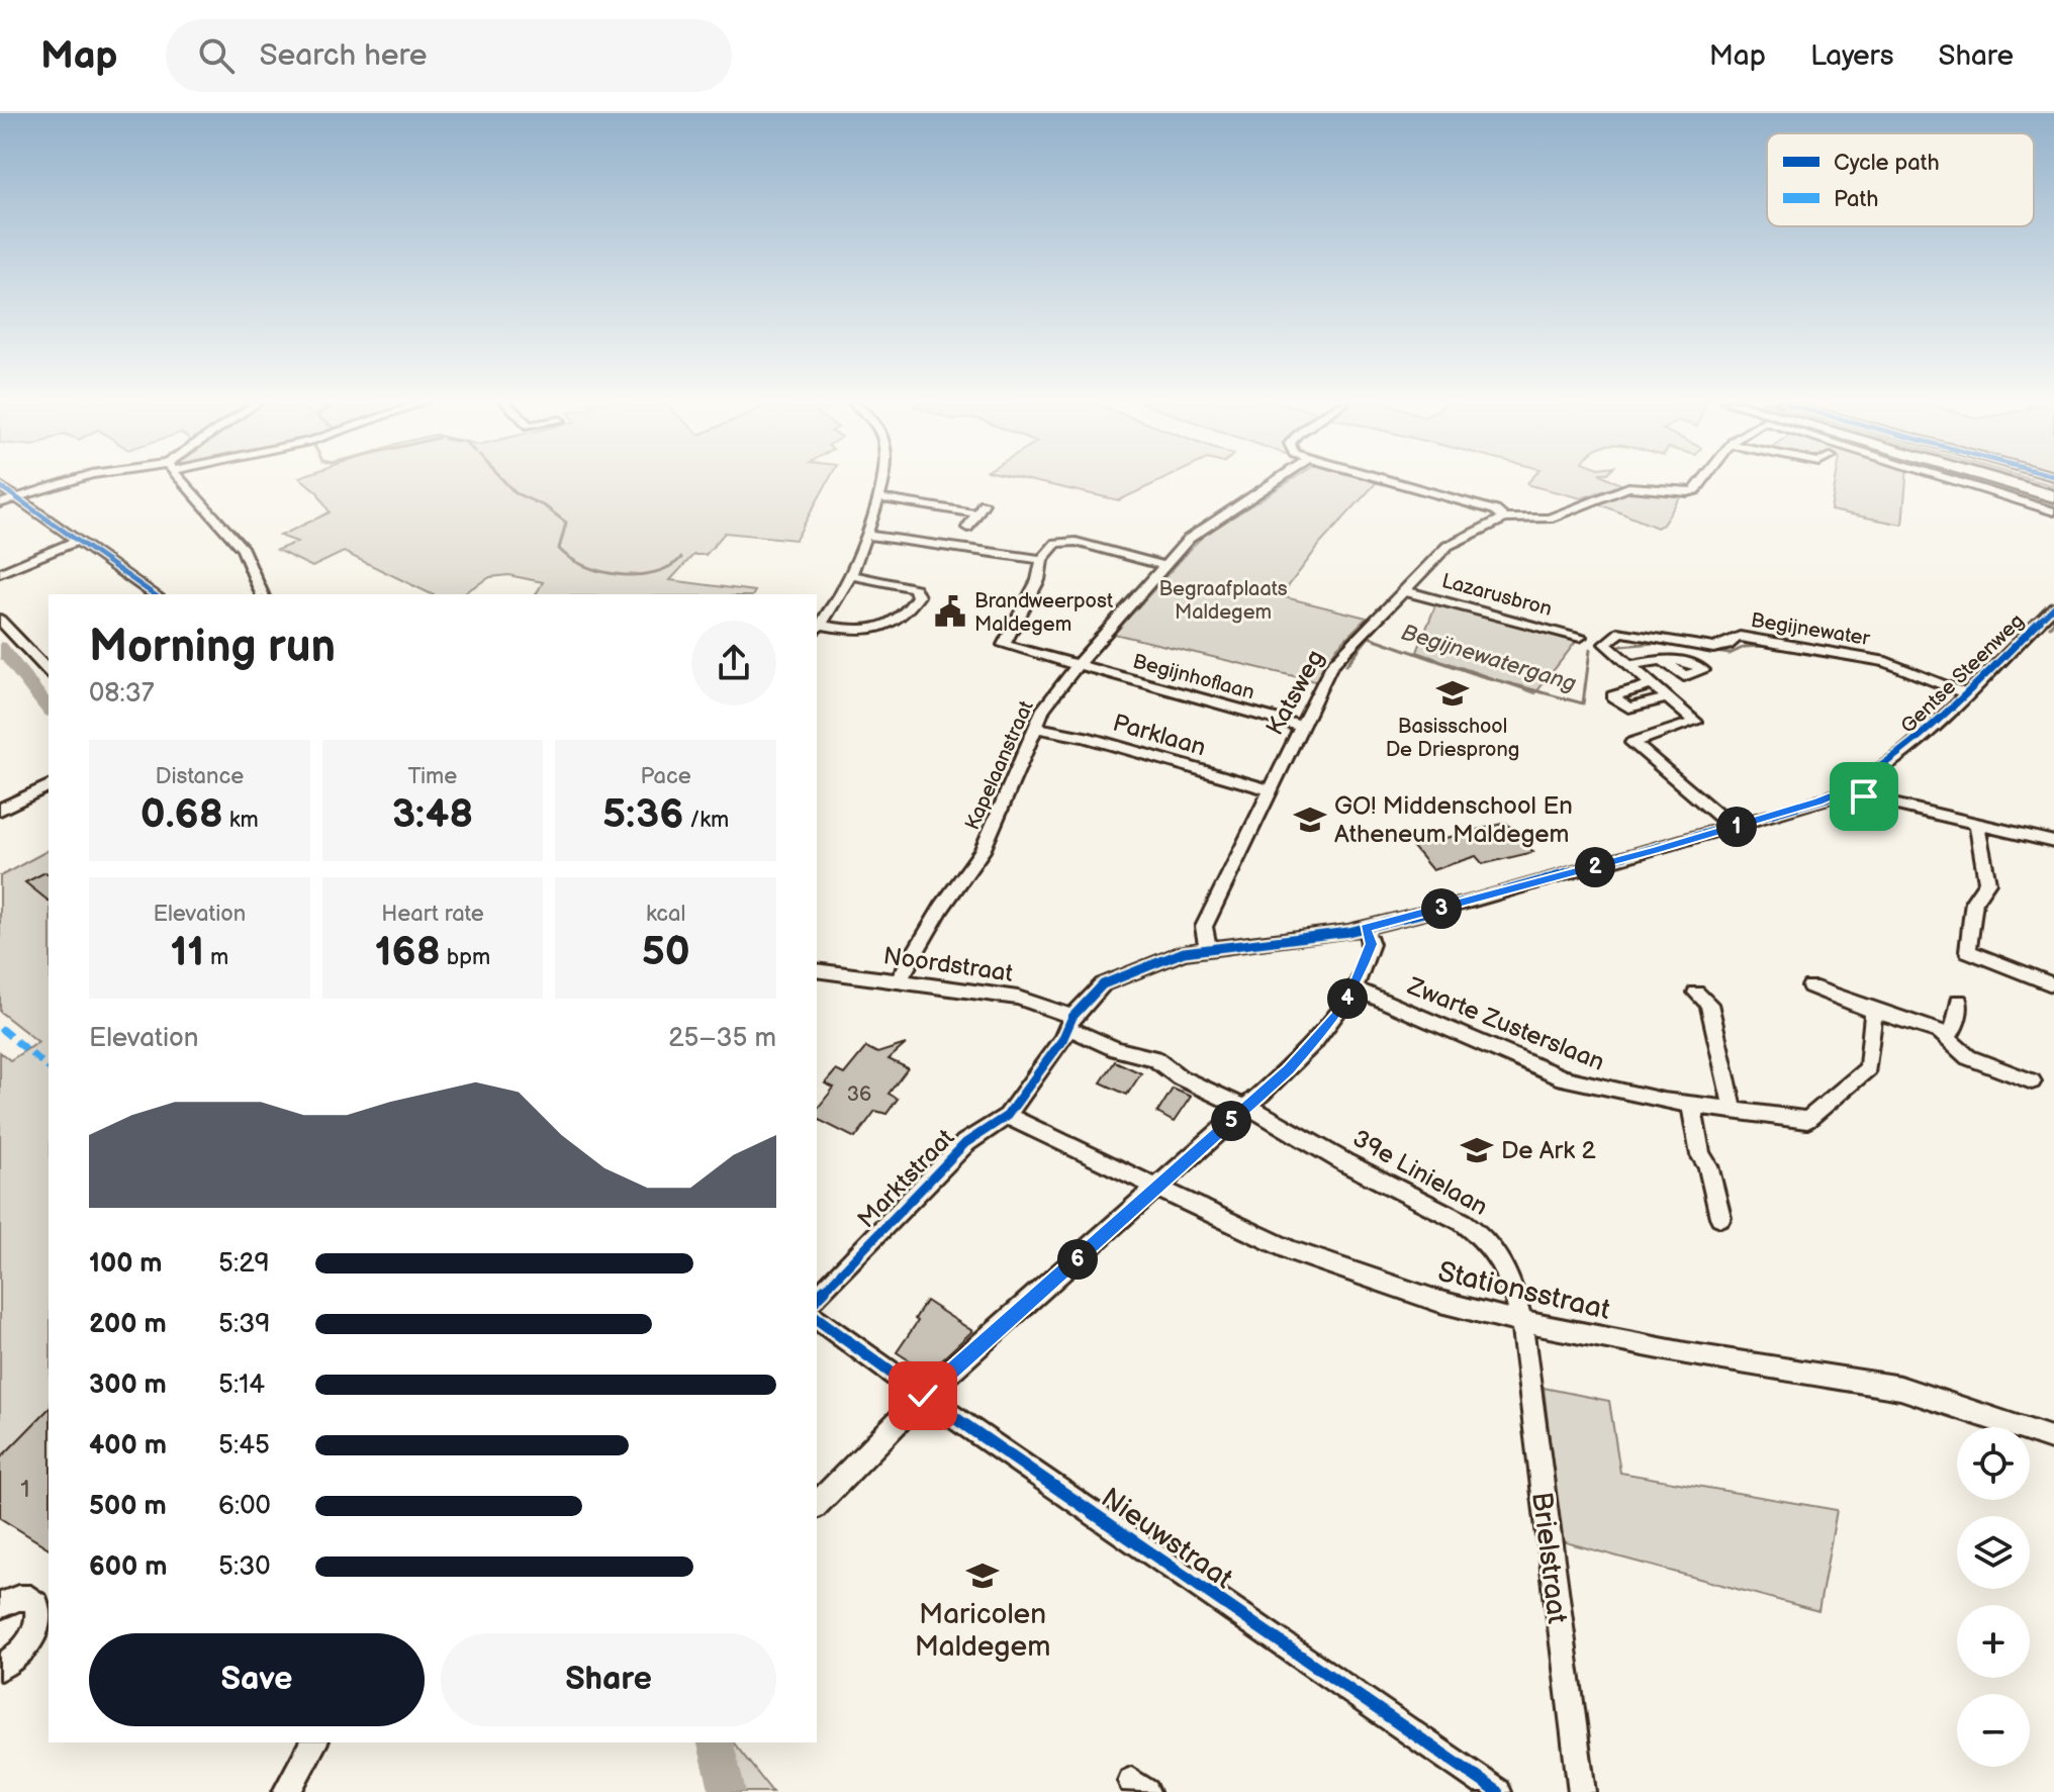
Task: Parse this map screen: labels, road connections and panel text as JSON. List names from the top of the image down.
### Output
{
  "streets": {
    "street": [
      "Lazarusbron",
      "Begijnewater",
      "Gentse Steenweg",
      "Begijnhoflaan",
      "Katsweg",
      "Parklaan",
      "Kapelaanstraat",
      "Noordstraat",
      "Zwarte Zusterslaan",
      "39e Linielaan",
      "Marktstraat",
      "Stationsstraat",
      "Nieuwstraat",
      "Brielstraat"
    ]
  },
  "crossings": [
    ["Lazarusbron", "Katsweg"],
    ["Begijnewater", "Gentse Steenweg"],
    ["Gentse Steenweg", "Marktstraat"],
    ["Begijnhoflaan", "Katsweg"],
    ["Begijnhoflaan", "Kapelaanstraat"],
    ["Katsweg", "Parklaan"],
    ["Katsweg", "Marktstraat"],
    ["Parklaan", "Kapelaanstraat"],
    ["Kapelaanstraat", "Noordstraat"],
    ["Noordstraat", "39e Linielaan"],
    ["Noordstraat", "Marktstraat"],
    ["39e Linielaan", "Stationsstraat"],
    ["39e Linielaan", "Brielstraat"],
    ["Marktstraat", "Stationsstraat"],
    ["Stationsstraat", "Brielstraat"]
  ],
  "water": ["Begijnewatergang"],
  "parks": ["Begraafplaats Maldegem"],
  "places": {
    "public building": ["Brandweerpost Maldegem"],
    "school or university": [
      "Basisschool De Driesprong",
      "GO! Middenschool En Atheneum Maldegem",
      "De Ark 2",
      "Maricolen Maldegem"
    ]
  },
  "house_numbers": ["36", "1"],
  "legend": ["Cycle path", "Path"],
  "page": {
    "header": "Map",
    "search": "Search here",
    "nav": ["Map", "Layers", "Share"],
    "heading": ["Morning run", "08:37"],
    "stats": [
      ["Distance", "0.68 km"],
      ["Time", "3:48"],
      ["Pace", "5:36 /km"],
      ["Elevation", "11 m"],
      ["Heart rate", "168 bpm"],
      ["kcal", "50"]
    ],
    "pins": [
      "1",
      "2",
      "3",
      "4",
      "5",
      "6"
    ],
    "chart": ["Elevation", "25–35 m"],
    "list": [
      {
        "name": "100 m",
        "note": "5:29"
      },
      {
        "name": "200 m",
        "note": "5:39"
      },
      {
        "name": "300 m",
        "note": "5:14"
      },
      {
        "name": "400 m",
        "note": "5:45"
      },
      {
        "name": "500 m",
        "note": "6:00"
      },
      {
        "name": "600 m",
        "note": "5:30"
      }
    ],
    "map_buttons": ["+", "−"],
    "buttons": ["Save", "Share"]
  }
}
